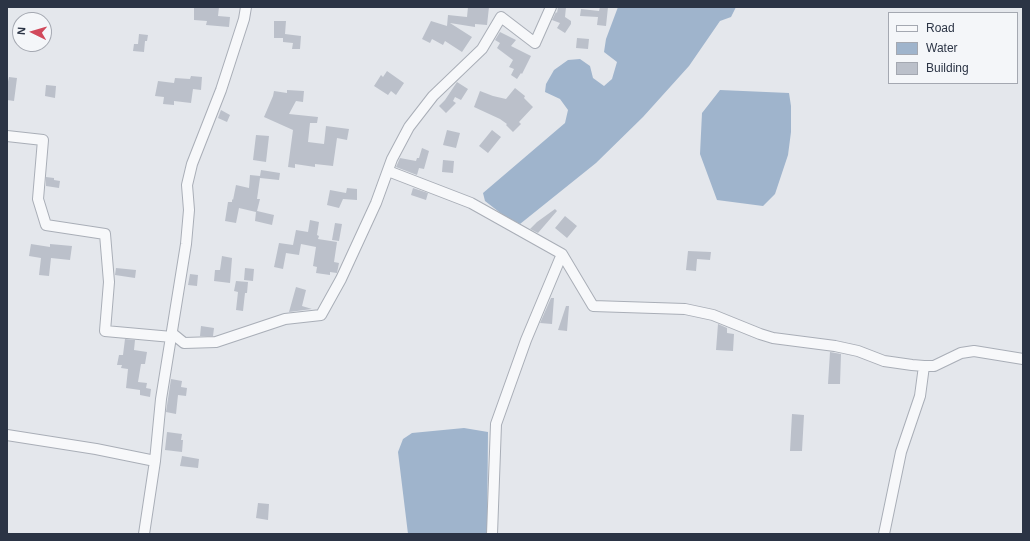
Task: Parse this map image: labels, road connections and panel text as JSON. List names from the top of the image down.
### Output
{
  "legend": ["Road", "Water", "Building"],
  "north": "left"
}
